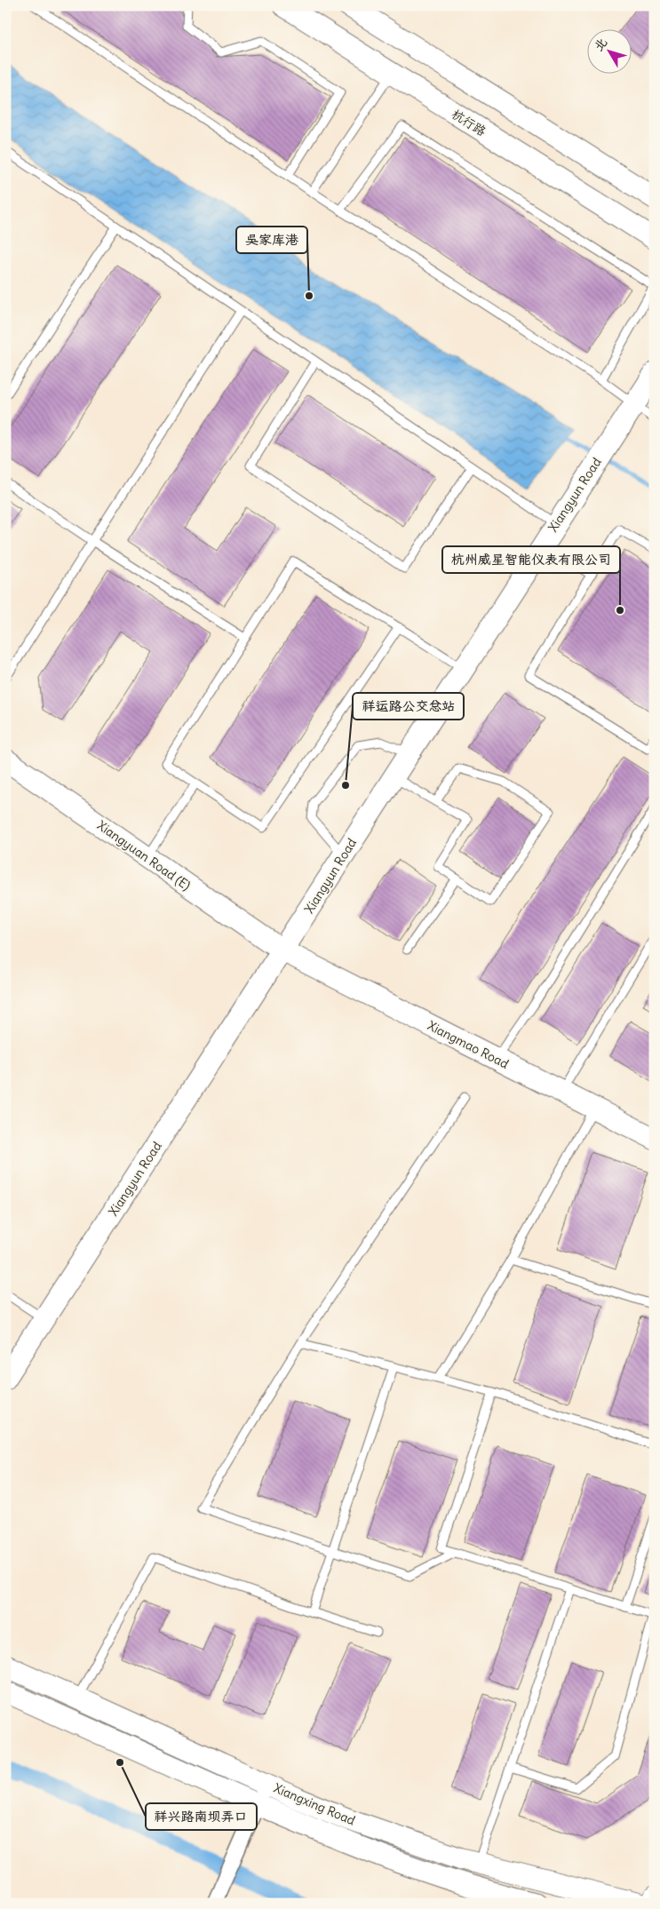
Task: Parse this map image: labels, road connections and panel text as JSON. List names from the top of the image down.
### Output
{
  "streets": {
    "street": [
      "杭行路",
      "Xiangyun Road",
      "Xiangyuan Road (E)",
      "Xiangmao Road",
      "Xiangxing Road"
    ]
  },
  "crossings": [
    ["Xiangyun Road", "Xiangyuan Road (E)"],
    ["Xiangyun Road", "Xiangmao Road"],
    ["Xiangyuan Road (E)", "Xiangmao Road"]
  ],
  "places": [
    "吴家库港",
    "杭州威星智能仪表有限公司",
    "祥运路公交总站",
    "祥兴路南坝弄口"
  ],
  "north": "top left"
}
